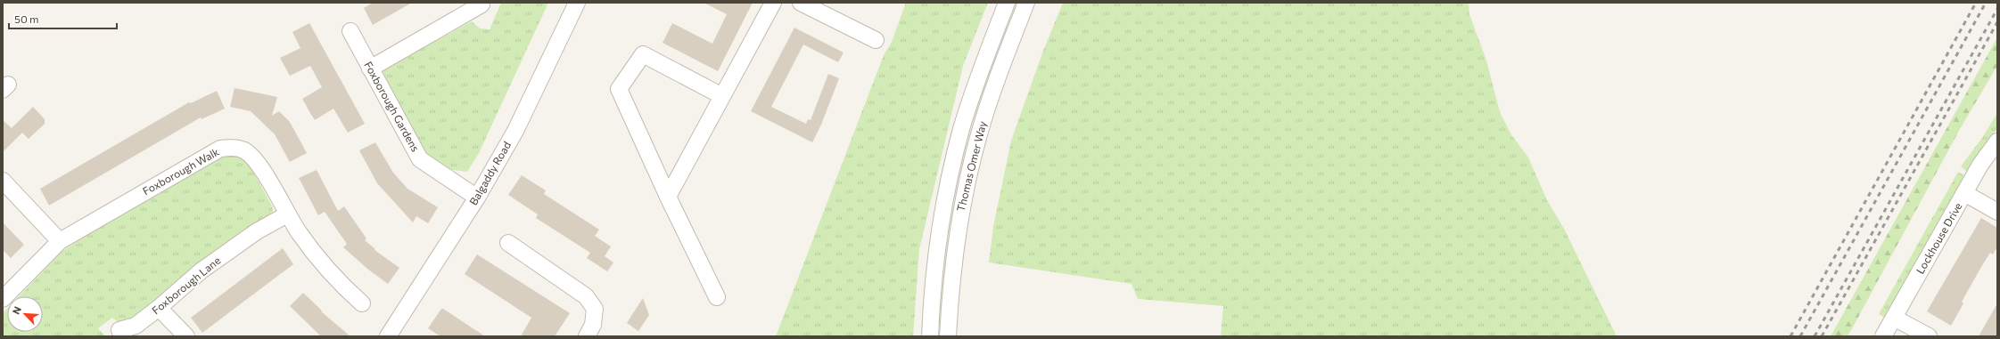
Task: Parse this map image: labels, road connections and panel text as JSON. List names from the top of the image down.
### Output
{
  "streets": {
    "street": [
      "Foxborough Gardens",
      "Thomas Omer Way",
      "Foxborough Walk",
      "Balgaddy Road",
      "Lockhouse Drive",
      "Foxborough Lane"
    ]
  },
  "crossings": [
    ["Foxborough Gardens", "Balgaddy Road"],
    ["Foxborough Walk", "Foxborough Lane"]
  ],
  "scale_bar": "50 m",
  "north": "top left"
}
